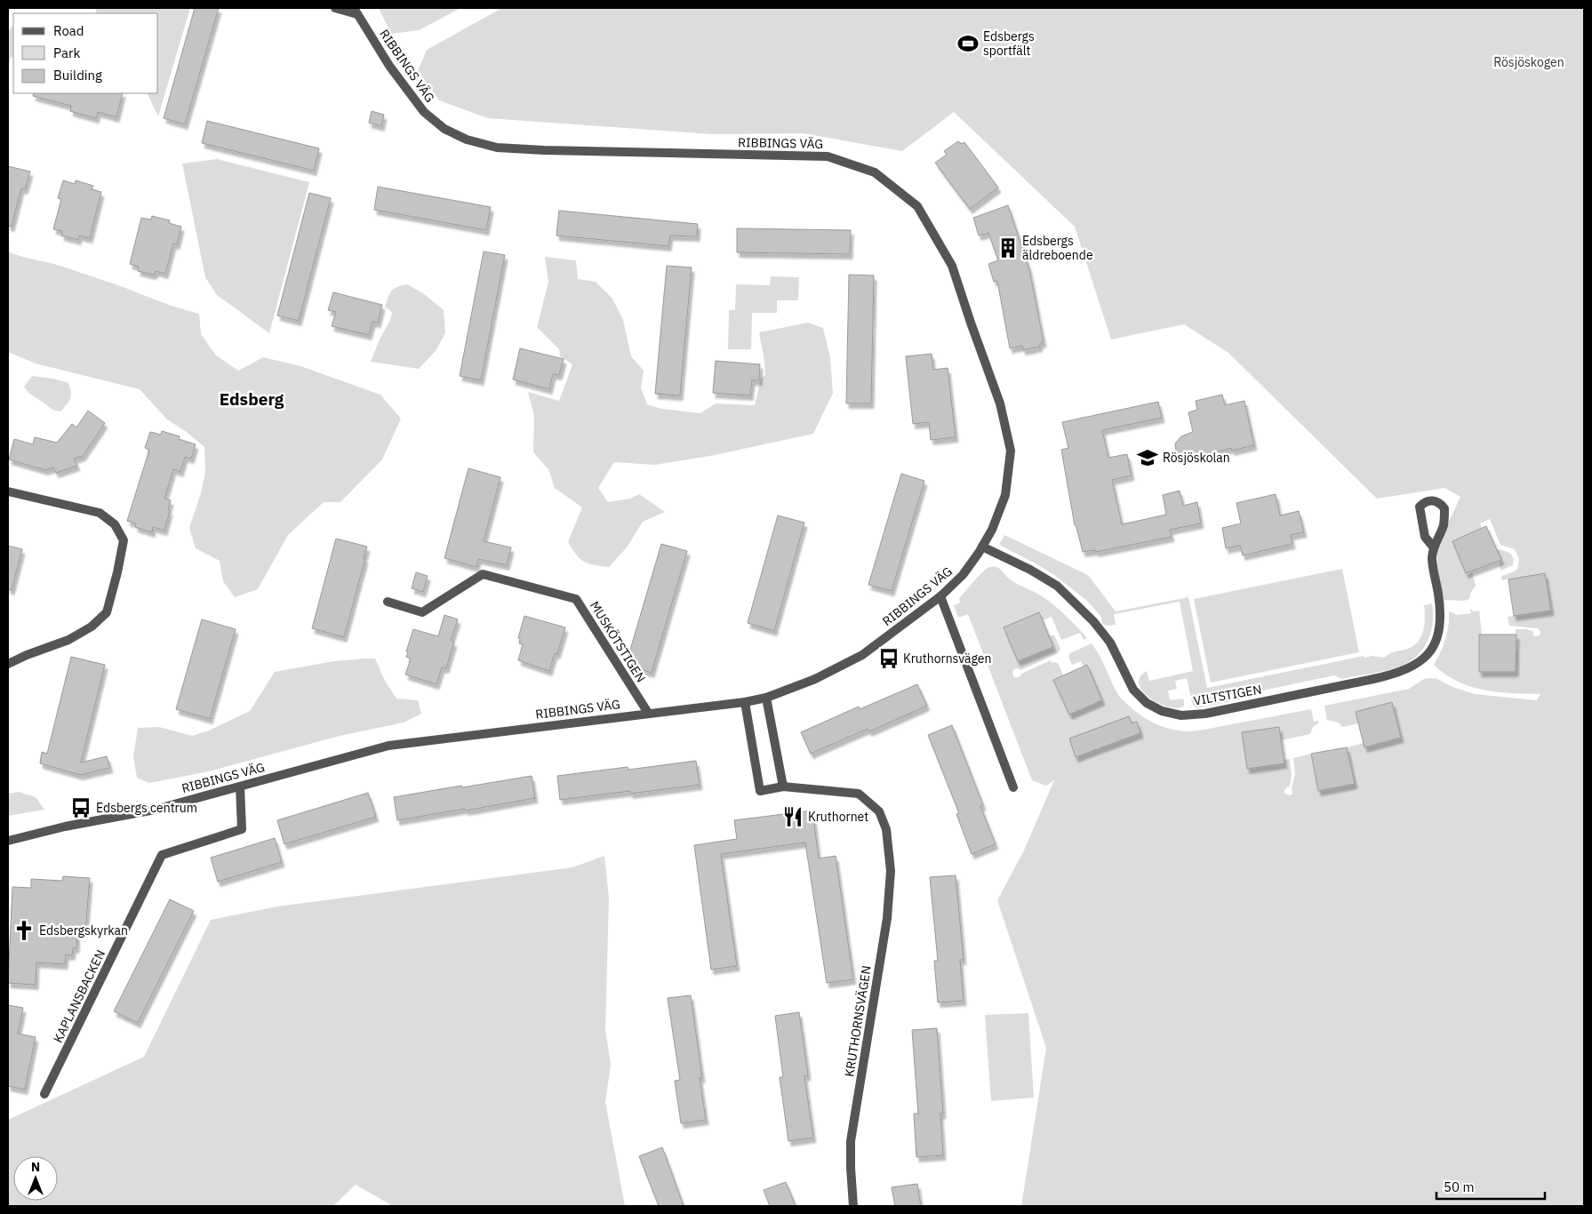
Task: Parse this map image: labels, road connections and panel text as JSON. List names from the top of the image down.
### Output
{
  "streets": {
    "street": [
      "RIBBINGS VÄG",
      "MUSKÖTSTIGEN",
      "VILTSTIGEN",
      "KAPLANSBACKEN",
      "KRUTHORNSVÄGEN"
    ]
  },
  "crossings": [
    ["RIBBINGS VÄG", "MUSKÖTSTIGEN"],
    ["RIBBINGS VÄG", "VILTSTIGEN"],
    ["RIBBINGS VÄG", "KAPLANSBACKEN"],
    ["RIBBINGS VÄG", "KRUTHORNSVÄGEN"]
  ],
  "districts": ["Edsberg"],
  "parks": ["Rösjöskogen"],
  "places": {
    "sports": ["Edsbergs sportfält"],
    "building": ["Edsbergs äldreboende"],
    "school or university": ["Rösjöskolan"],
    "bus stop": ["Kruthornsvägen", "Edsbergs centrum"],
    "restaurant": ["Kruthornet"],
    "church": ["Edsbergskyrkan"]
  },
  "legend": ["Road", "Park", "Building"],
  "scale_bar": "50 m",
  "north": "top"
}
